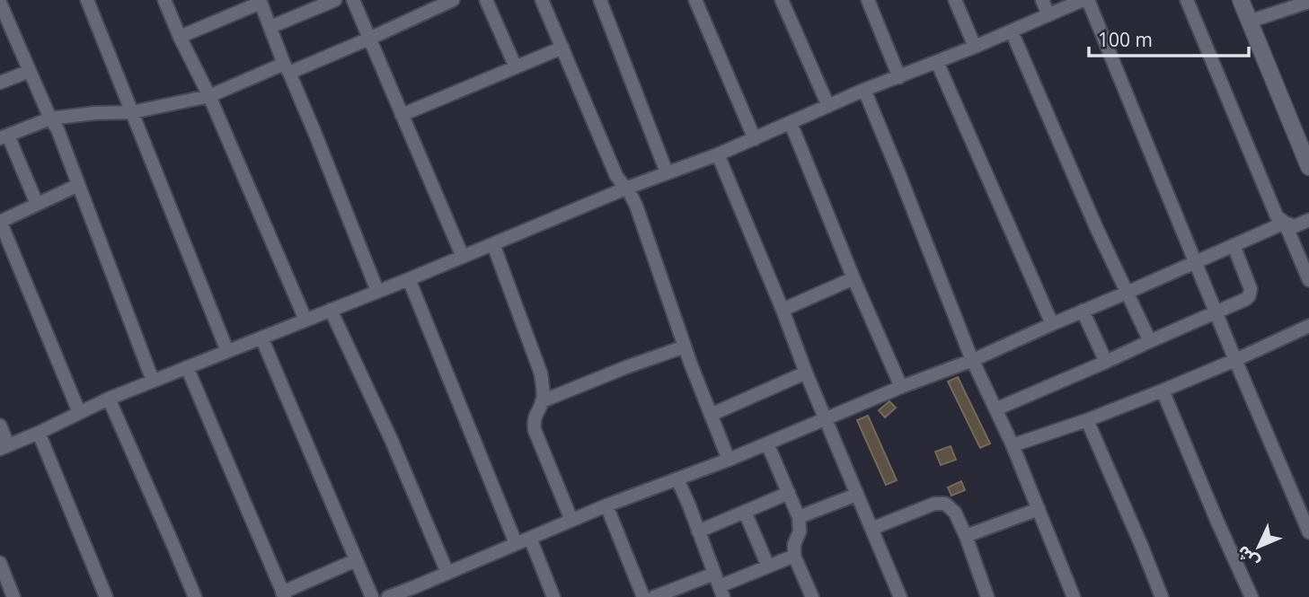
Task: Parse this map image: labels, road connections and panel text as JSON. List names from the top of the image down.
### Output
{
  "scale_bar": "100 m",
  "north": "bottom left"
}
